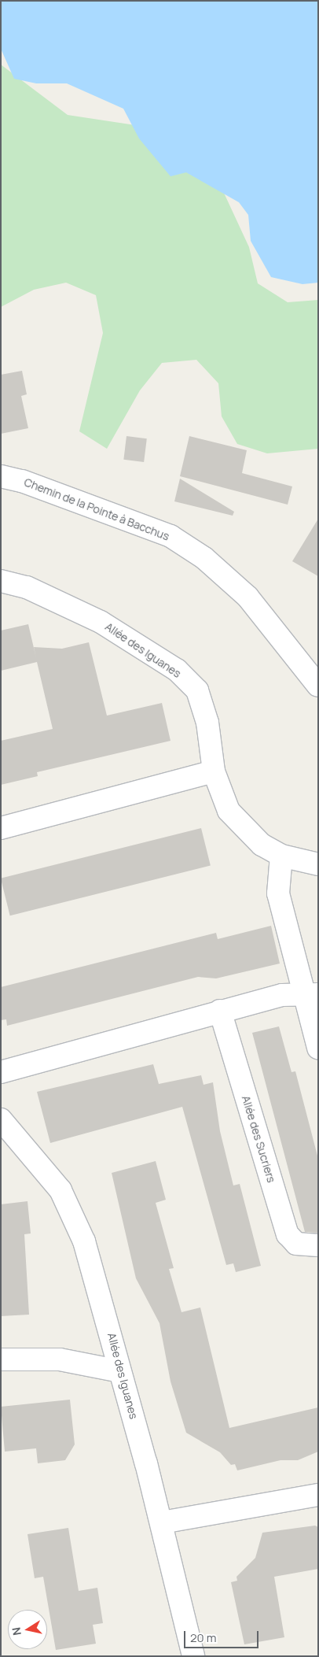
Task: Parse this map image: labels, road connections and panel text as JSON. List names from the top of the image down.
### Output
{
  "streets": {
    "street": ["Chemin de la Pointe à Bacchus", "Allée des Iguanes", "Allée des Sucriers"]
  },
  "scale_bar": "20 m",
  "north": "left"
}
